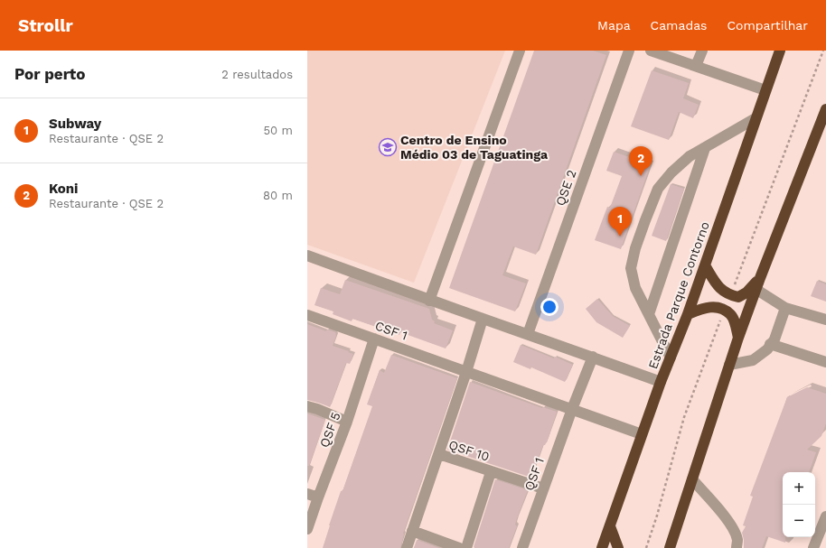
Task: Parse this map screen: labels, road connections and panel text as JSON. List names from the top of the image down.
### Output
{
  "streets": {
    "highway": ["Estrada Parque Contorno"],
    "street": [
      "QSE 2",
      "CSF 1",
      "QSF 5",
      "QSF 10",
      "QSF 1"
    ]
  },
  "crossings": [
    ["Estrada Parque Contorno", "CSF 1"],
    ["CSF 1", "QSF 5"],
    ["CSF 1", "QSF 1"],
    ["QSF 10", "QSF 1"]
  ],
  "places": {
    "school or university": ["Centro de Ensino Médio 03 de Taguatinga"]
  },
  "page": {
    "header": "Strollr",
    "nav": ["Mapa", "Camadas", "Compartilhar"],
    "heading": ["Por perto", "2 resultados"],
    "list": [
      {
        "mark": "1",
        "name": "Subway",
        "note": "Restaurante · QSE 2",
        "value": "50 m"
      },
      {
        "mark": "2",
        "name": "Koni",
        "note": "Restaurante · QSE 2",
        "value": "80 m"
      }
    ],
    "pins": ["2", "1"],
    "map_buttons": ["+", "−"]
  }
}
